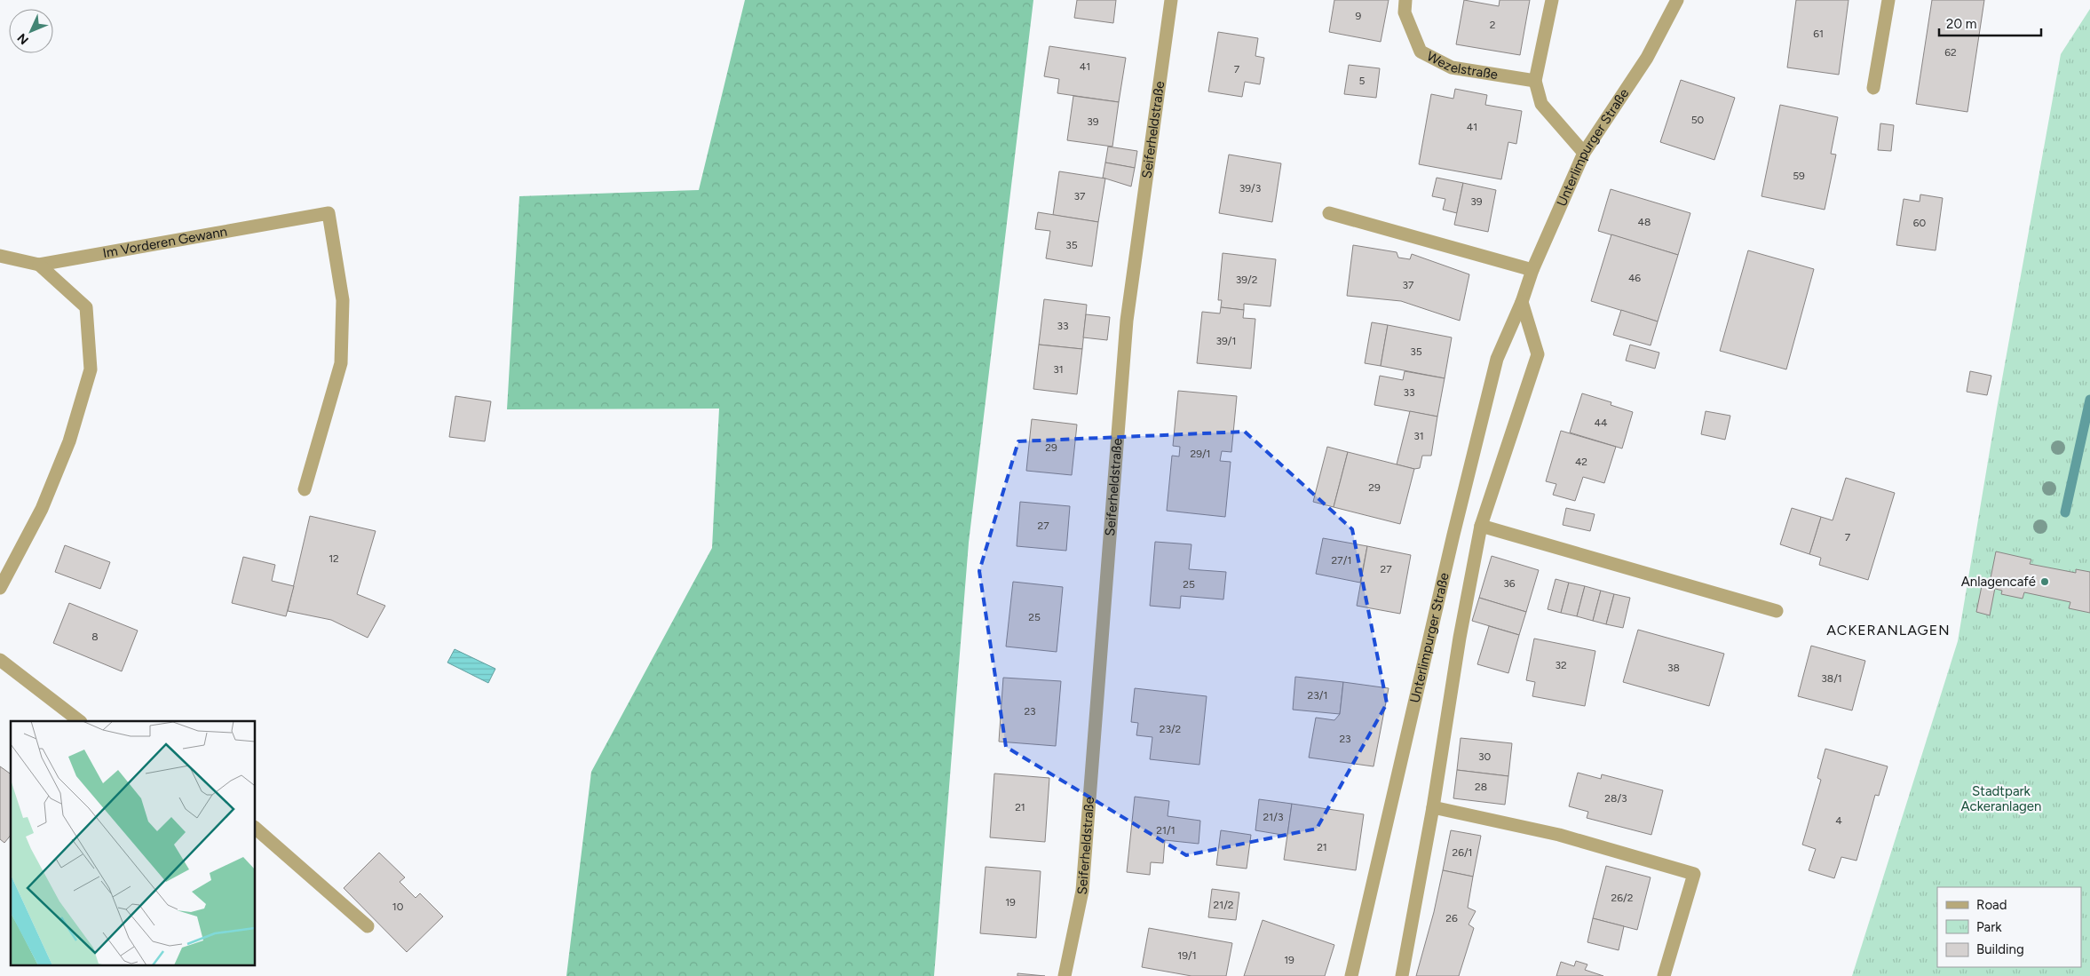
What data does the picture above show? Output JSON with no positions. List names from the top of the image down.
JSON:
{
  "streets": {
    "street": [
      "Wezelstraße",
      "Seiferheldstraße",
      "Unterlimpurger Straße",
      "Im Vorderen Gewann"
    ]
  },
  "districts": ["ACKERANLAGEN"],
  "parks": ["Stadtpark Ackeranlagen"],
  "places": ["Anlagencafé"],
  "house_numbers": [
    "9",
    "2",
    "61",
    "62",
    "41",
    "7",
    "5",
    "50",
    "39",
    "41",
    "59",
    "39/3",
    "37",
    "39",
    "48",
    "60",
    "35",
    "46",
    "39/2",
    "37",
    "33",
    "39/1",
    "35",
    "31",
    "33",
    "44",
    "31",
    "29",
    "29/1",
    "42",
    "29",
    "27",
    "7",
    "12",
    "27/1",
    "27",
    "36",
    "25",
    "25",
    "8",
    "32",
    "38",
    "38/1",
    "23/1",
    "23",
    "23/2",
    "23",
    "30",
    "28",
    "28/3",
    "21",
    "21/3",
    "4",
    "21/1",
    "21",
    "26/1",
    "26/2",
    "19",
    "21/2",
    "10",
    "26",
    "19/1",
    "19"
  ],
  "legend": ["Road", "Park", "Building"],
  "scale_bar": "20 m",
  "north": "bottom left"
}
